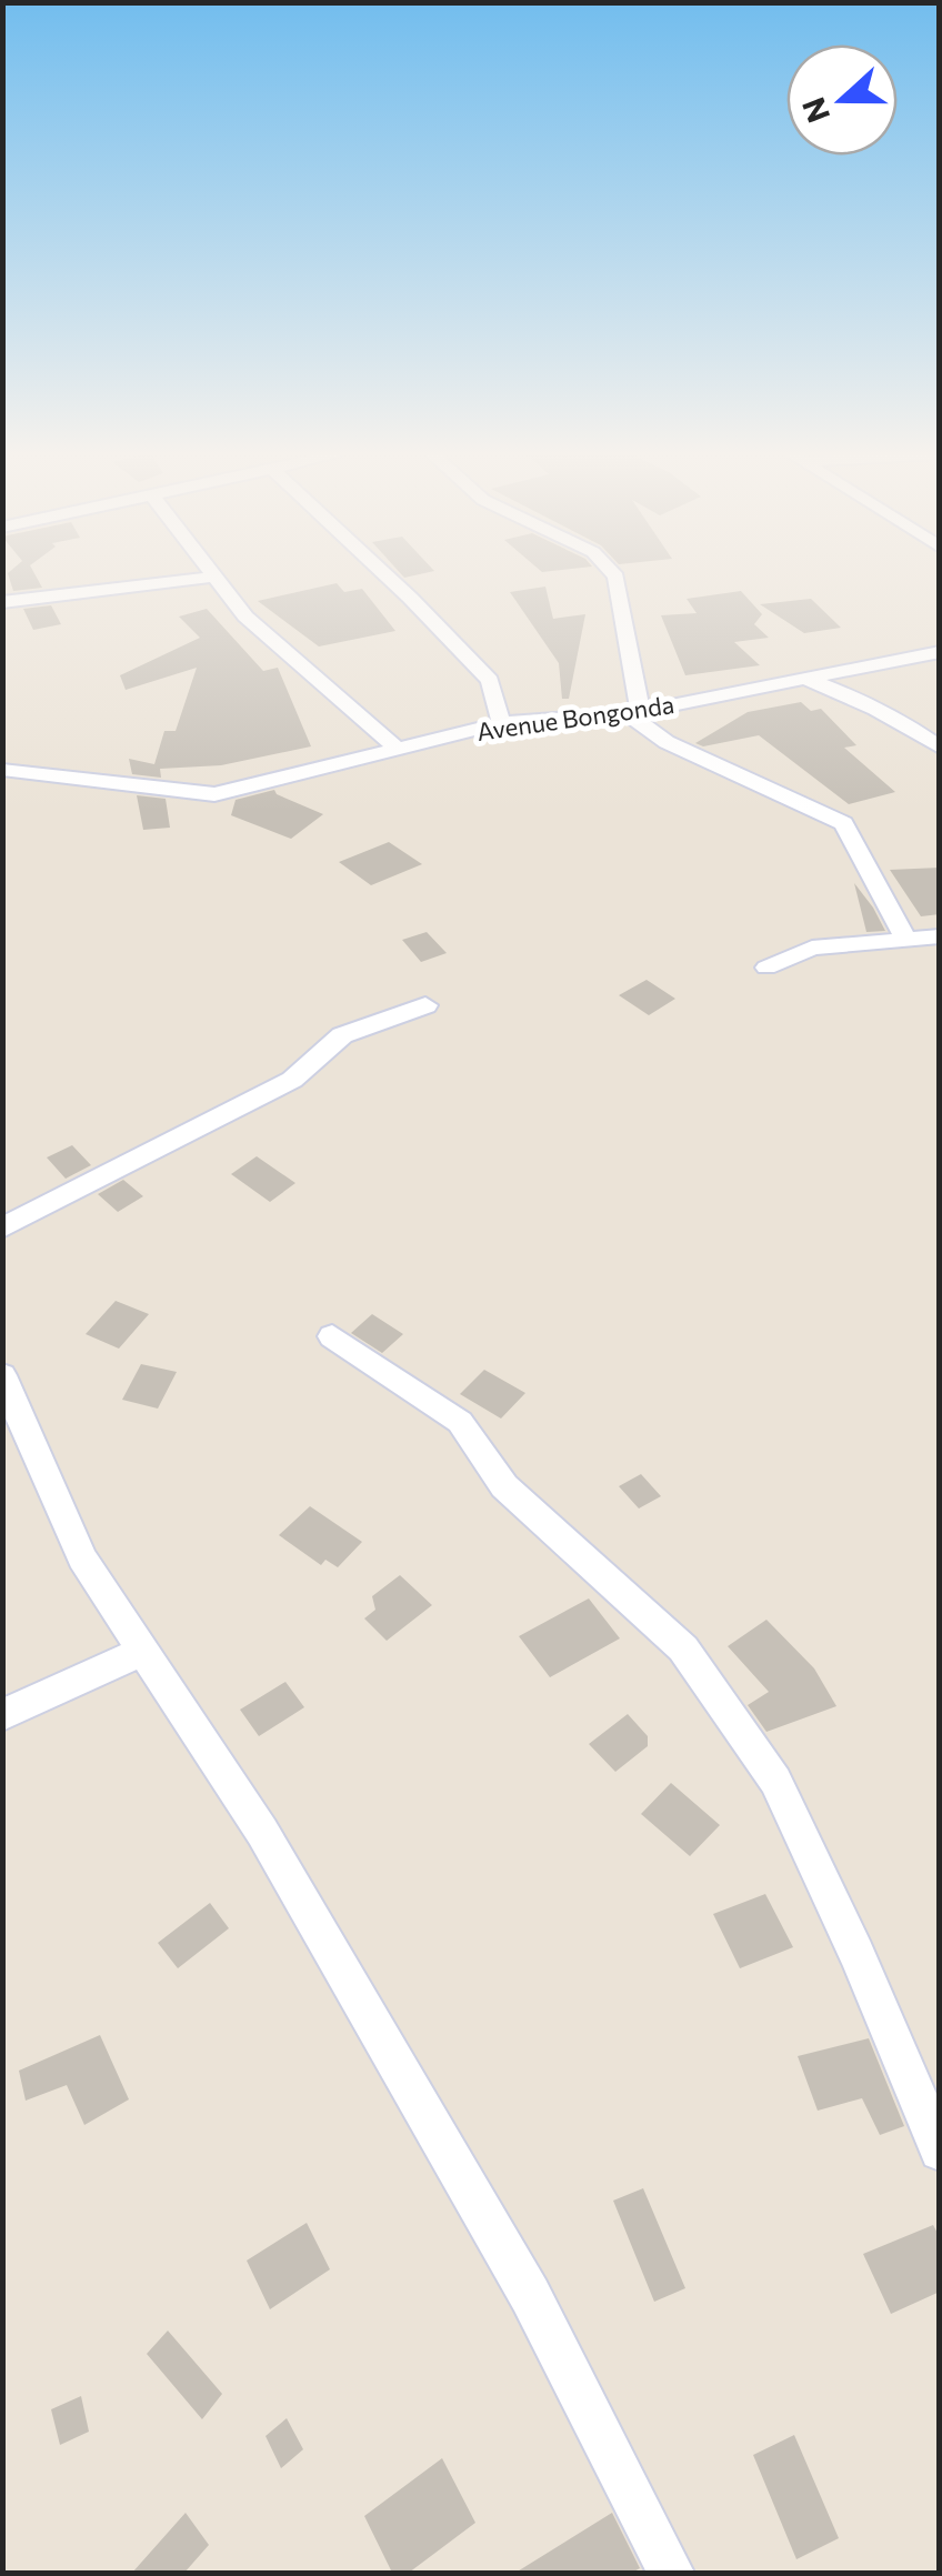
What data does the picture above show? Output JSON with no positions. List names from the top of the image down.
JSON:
{
  "streets": {
    "street": ["Avenue Bongonda"]
  },
  "north": "left"
}
